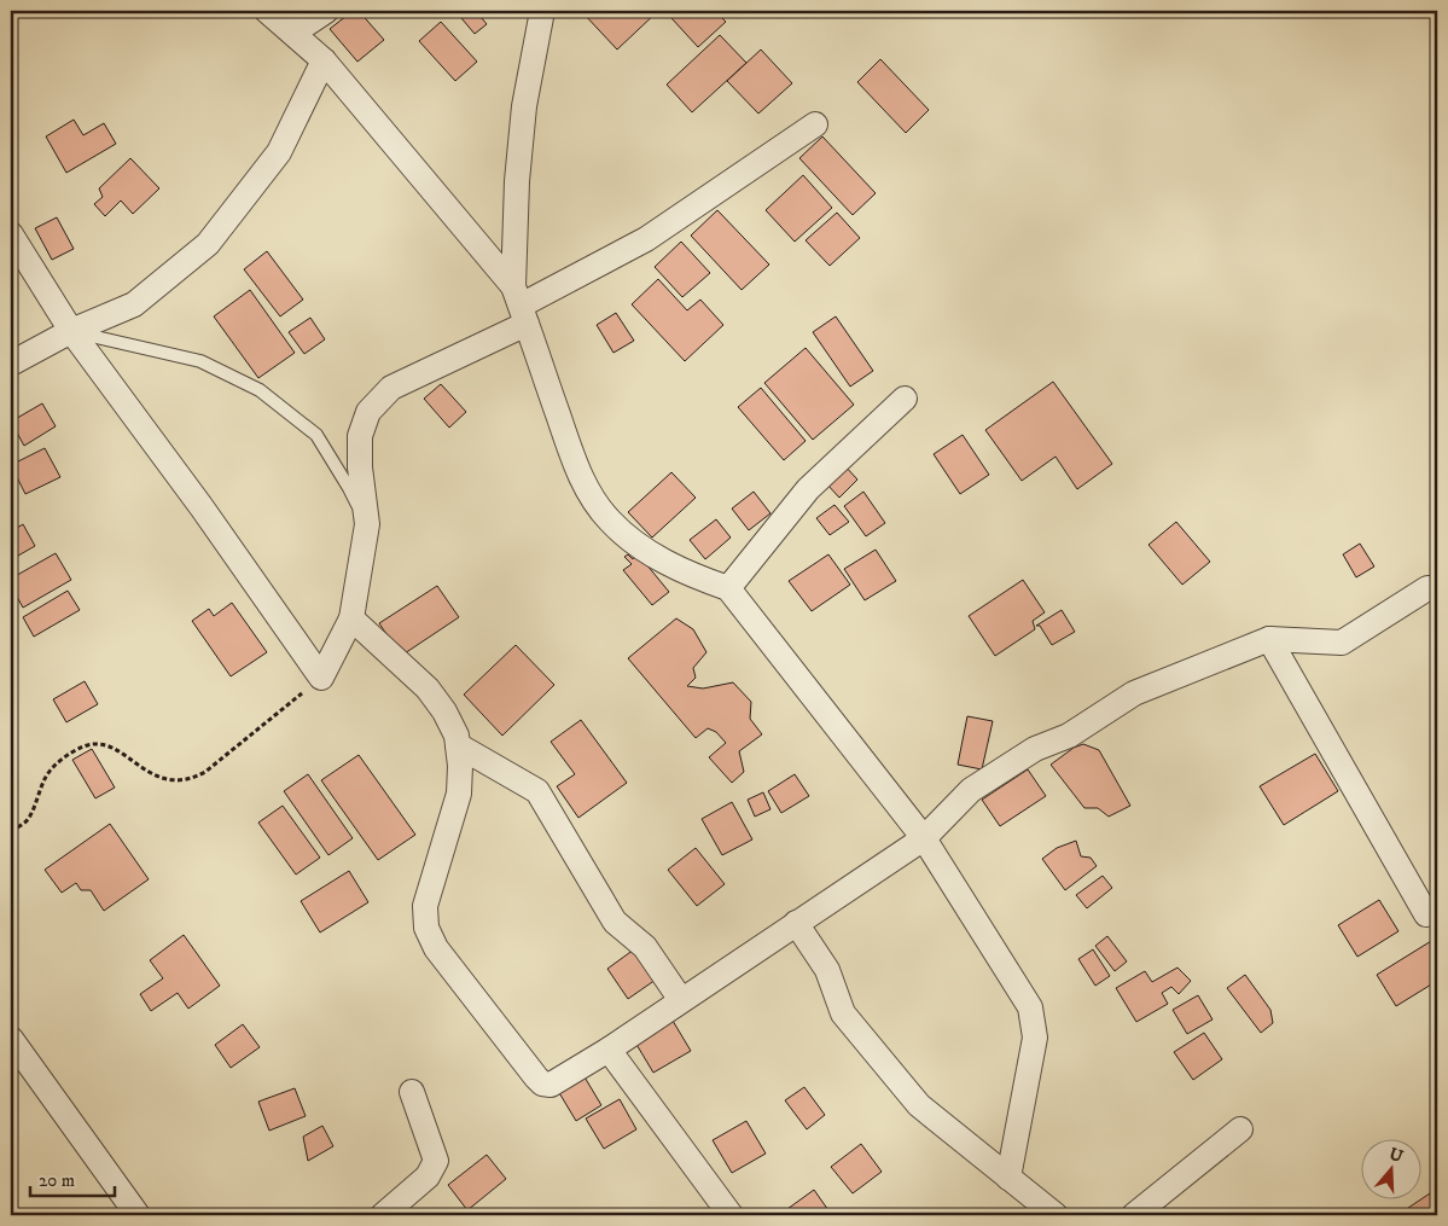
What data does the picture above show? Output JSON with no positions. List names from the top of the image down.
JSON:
{
  "scale_bar": "20 m",
  "north": "top"
}
